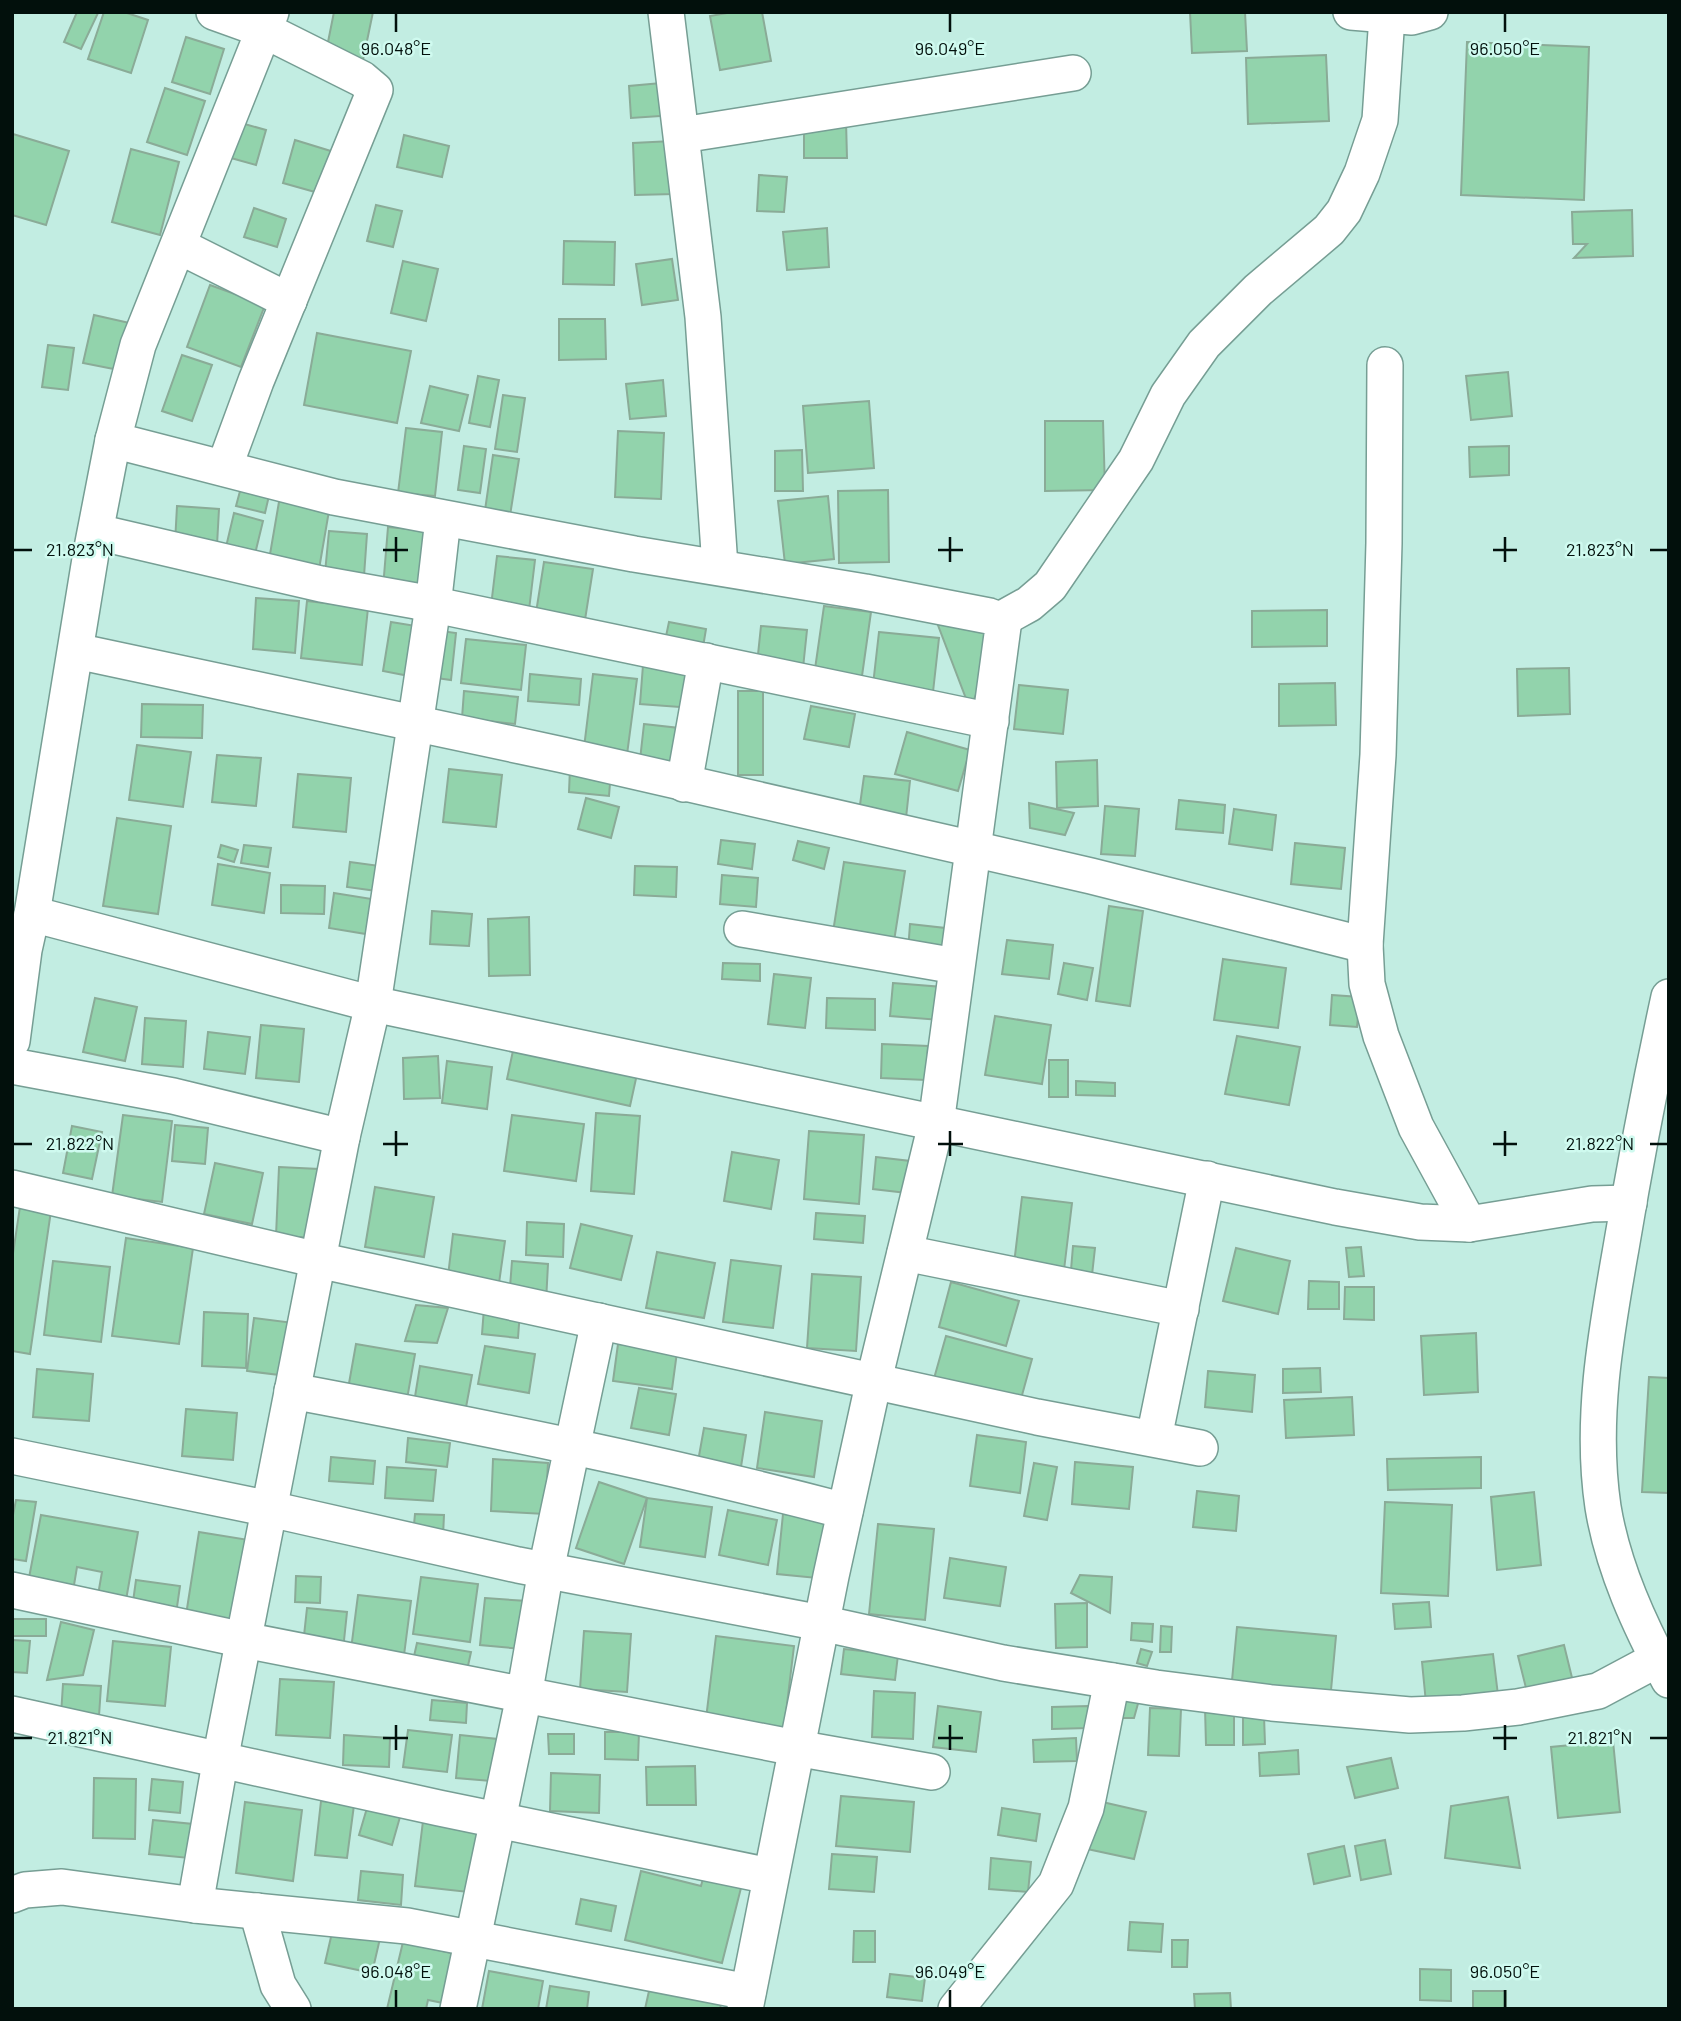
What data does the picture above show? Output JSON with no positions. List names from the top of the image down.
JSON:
{
  "coordinates": [
    "96.048°E",
    "96.049°E",
    "96.050°E",
    "21.823°N",
    "21.822°N",
    "21.821°N"
  ]
}
